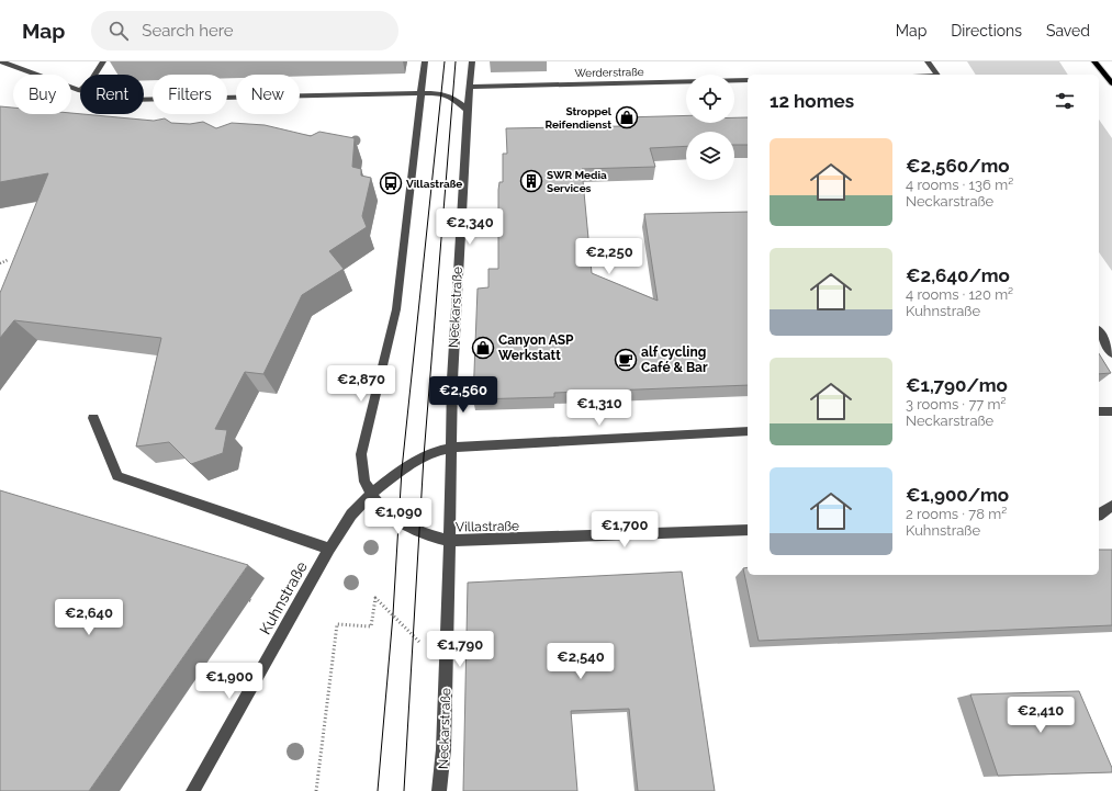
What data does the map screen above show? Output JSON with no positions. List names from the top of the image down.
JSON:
{
  "streets": {
    "street": [
      "Werderstraße",
      "Neckarstraße",
      "Villastraße",
      "Kuhnstraße"
    ]
  },
  "crossings": [
    ["Werderstraße", "Neckarstraße"],
    ["Neckarstraße", "Villastraße"],
    ["Villastraße", "Kuhnstraße"]
  ],
  "places": {
    "shop": ["Stroppel Reifendienst", "Canyon ASP Werkstatt"],
    "building": ["SWR Media Services"],
    "bus stop": ["Villastraße"],
    "cafe": ["alf cycling Café & Bar"]
  },
  "page": {
    "header": "Map",
    "search": "Search here",
    "nav": ["Map", "Directions", "Saved"],
    "chip": [
      "Buy",
      "Rent",
      "Filters",
      "New"
    ],
    "heading": "12 homes",
    "list": [
      {
        "name": "€2,560/mo",
        "note": "4 rooms · 136 m² · Neckarstraße"
      },
      {
        "name": "€2,640/mo",
        "note": "4 rooms · 120 m² · Kuhnstraße"
      },
      {
        "name": "€1,790/mo",
        "note": "3 rooms · 77 m² · Neckarstraße"
      },
      {
        "name": "€1,900/mo",
        "note": "2 rooms · 78 m² · Kuhnstraße"
      }
    ],
    "price": [
      "€2,340",
      "€2,250",
      "€2,870",
      "€2,560",
      "€1,310",
      "€1,090",
      "€1,700",
      "€2,640",
      "€1,790",
      "€2,540",
      "€1,900",
      "€2,410"
    ]
  }
}
